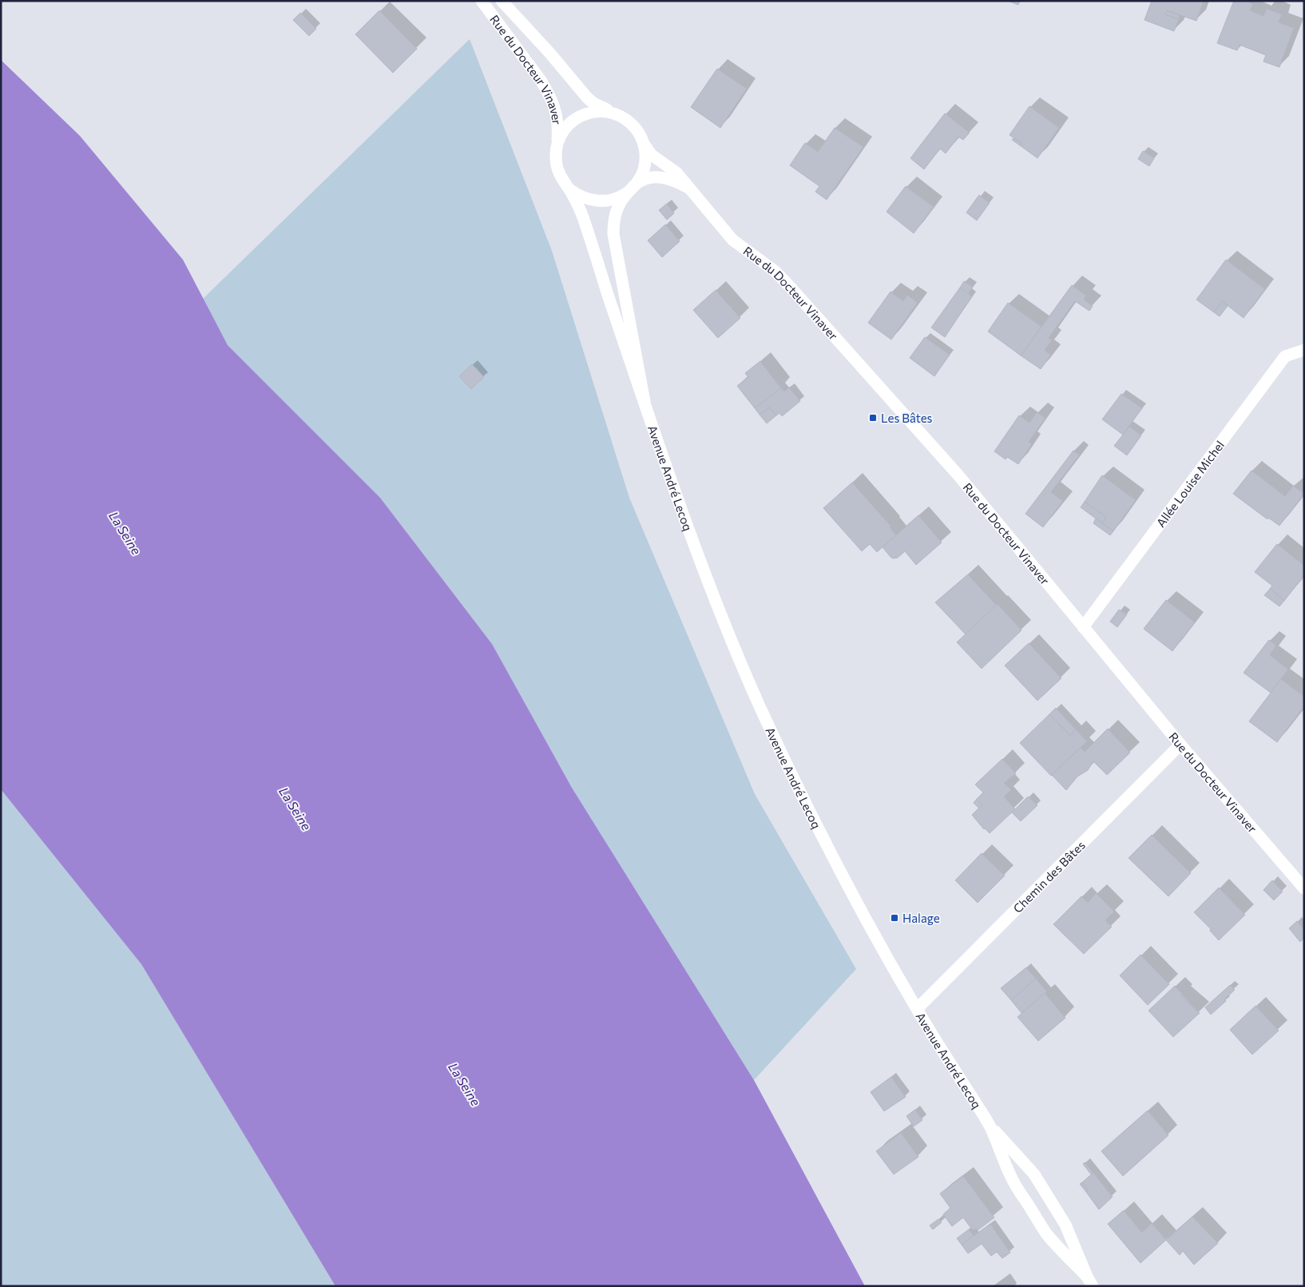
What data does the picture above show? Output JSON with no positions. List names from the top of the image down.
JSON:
{
  "streets": {
    "main road": [
      "Rue du Docteur Vinaver",
      "Avenue André Lecoq",
      "Allée Louise Michel",
      "Chemin des Bâtes"
    ]
  },
  "crossings": [
    ["Rue du Docteur Vinaver", "Allée Louise Michel"],
    ["Rue du Docteur Vinaver", "Chemin des Bâtes"],
    ["Avenue André Lecoq", "Chemin des Bâtes"]
  ],
  "water": ["La Seine"],
  "places": {
    "transit": ["Les Bâtes", "Halage"]
  }
}
